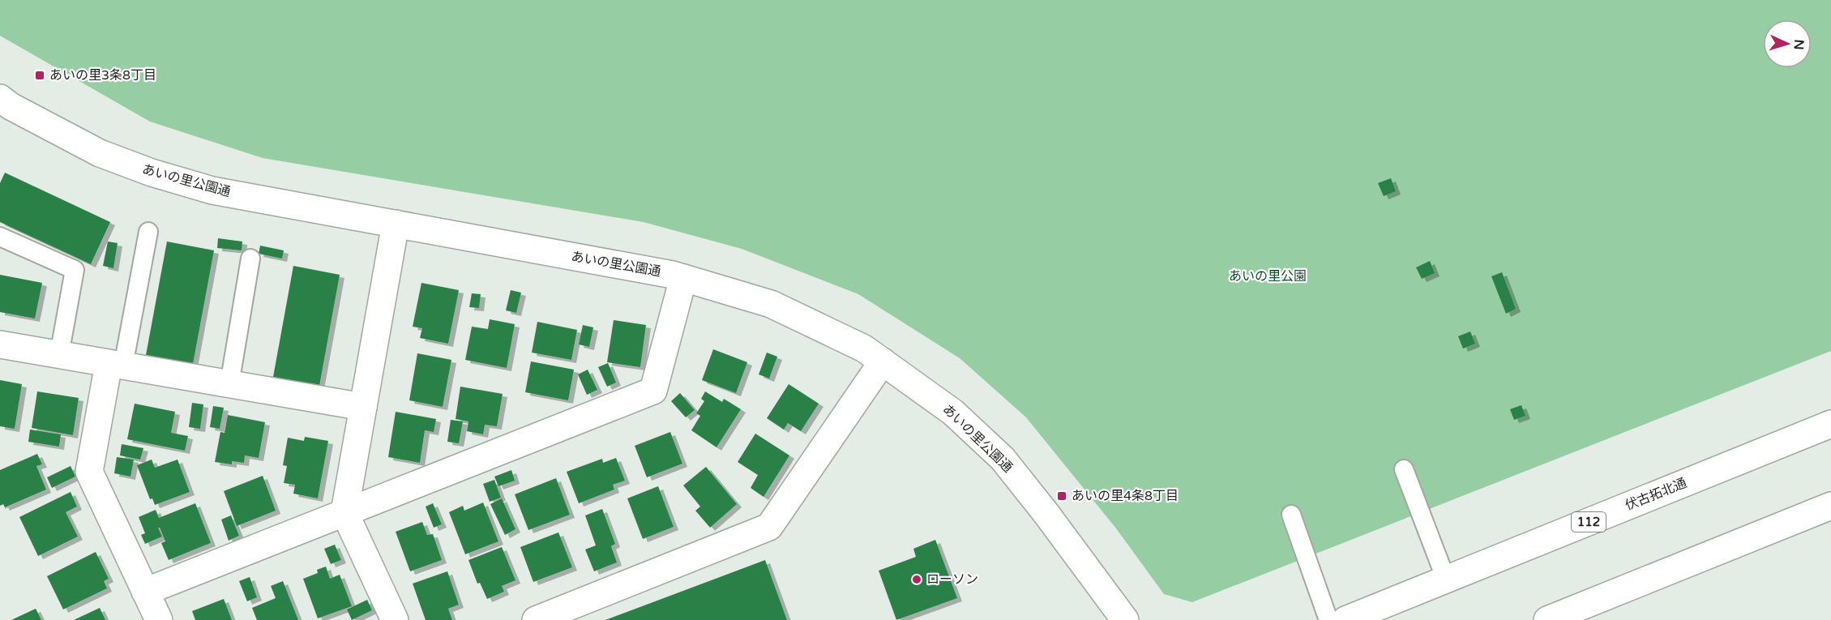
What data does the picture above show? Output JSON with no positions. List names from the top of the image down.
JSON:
{
  "streets": {
    "street": ["あいの里公園通", "伏古拓北通", "112"]
  },
  "parks": ["あいの里公園"],
  "places": {
    "transit": ["あいの里3条8丁目", "あいの里4条8丁目"],
    "other": ["ローソン"]
  },
  "north": "right"
}
